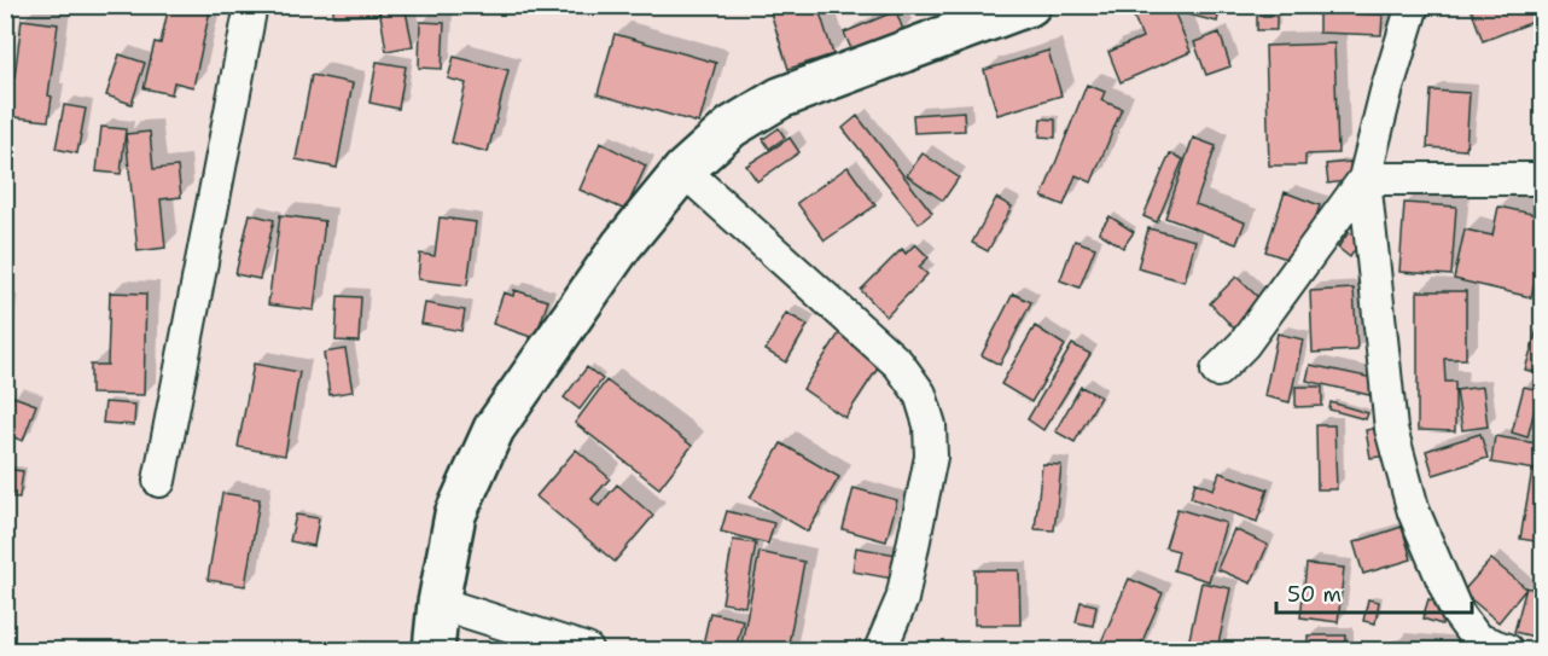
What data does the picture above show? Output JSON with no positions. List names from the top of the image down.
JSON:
{
  "scale_bar": "50 m"
}
